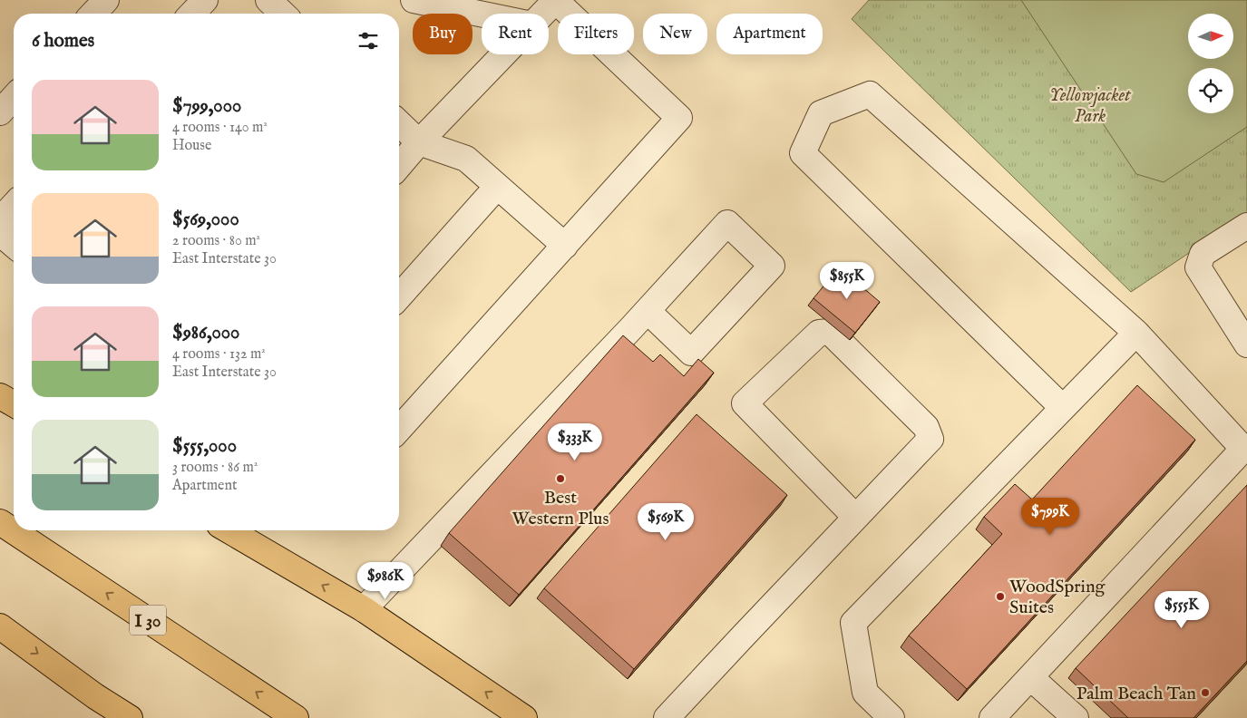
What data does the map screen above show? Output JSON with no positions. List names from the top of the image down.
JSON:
{
  "streets": {
    "main road": ["I 30"]
  },
  "parks": ["Yellowjacket Park"],
  "places": ["Best Western Plus", "WoodSpring Suites", "Palm Beach Tan"],
  "north": "right",
  "page": {
    "chip": [
      "Buy",
      "Rent",
      "Filters",
      "New",
      "Apartment"
    ],
    "heading": "6 homes",
    "list": [
      {
        "name": "$799,000",
        "note": "4 rooms · 140 m² · House"
      },
      {
        "name": "$569,000",
        "note": "2 rooms · 80 m² · East Interstate 30"
      },
      {
        "name": "$986,000",
        "note": "4 rooms · 132 m² · East Interstate 30"
      },
      {
        "name": "$555,000",
        "note": "3 rooms · 86 m² · Apartment"
      }
    ],
    "price": [
      "$855K",
      "$333K",
      "$799K",
      "$569K",
      "$986K",
      "$555K"
    ]
  }
}
